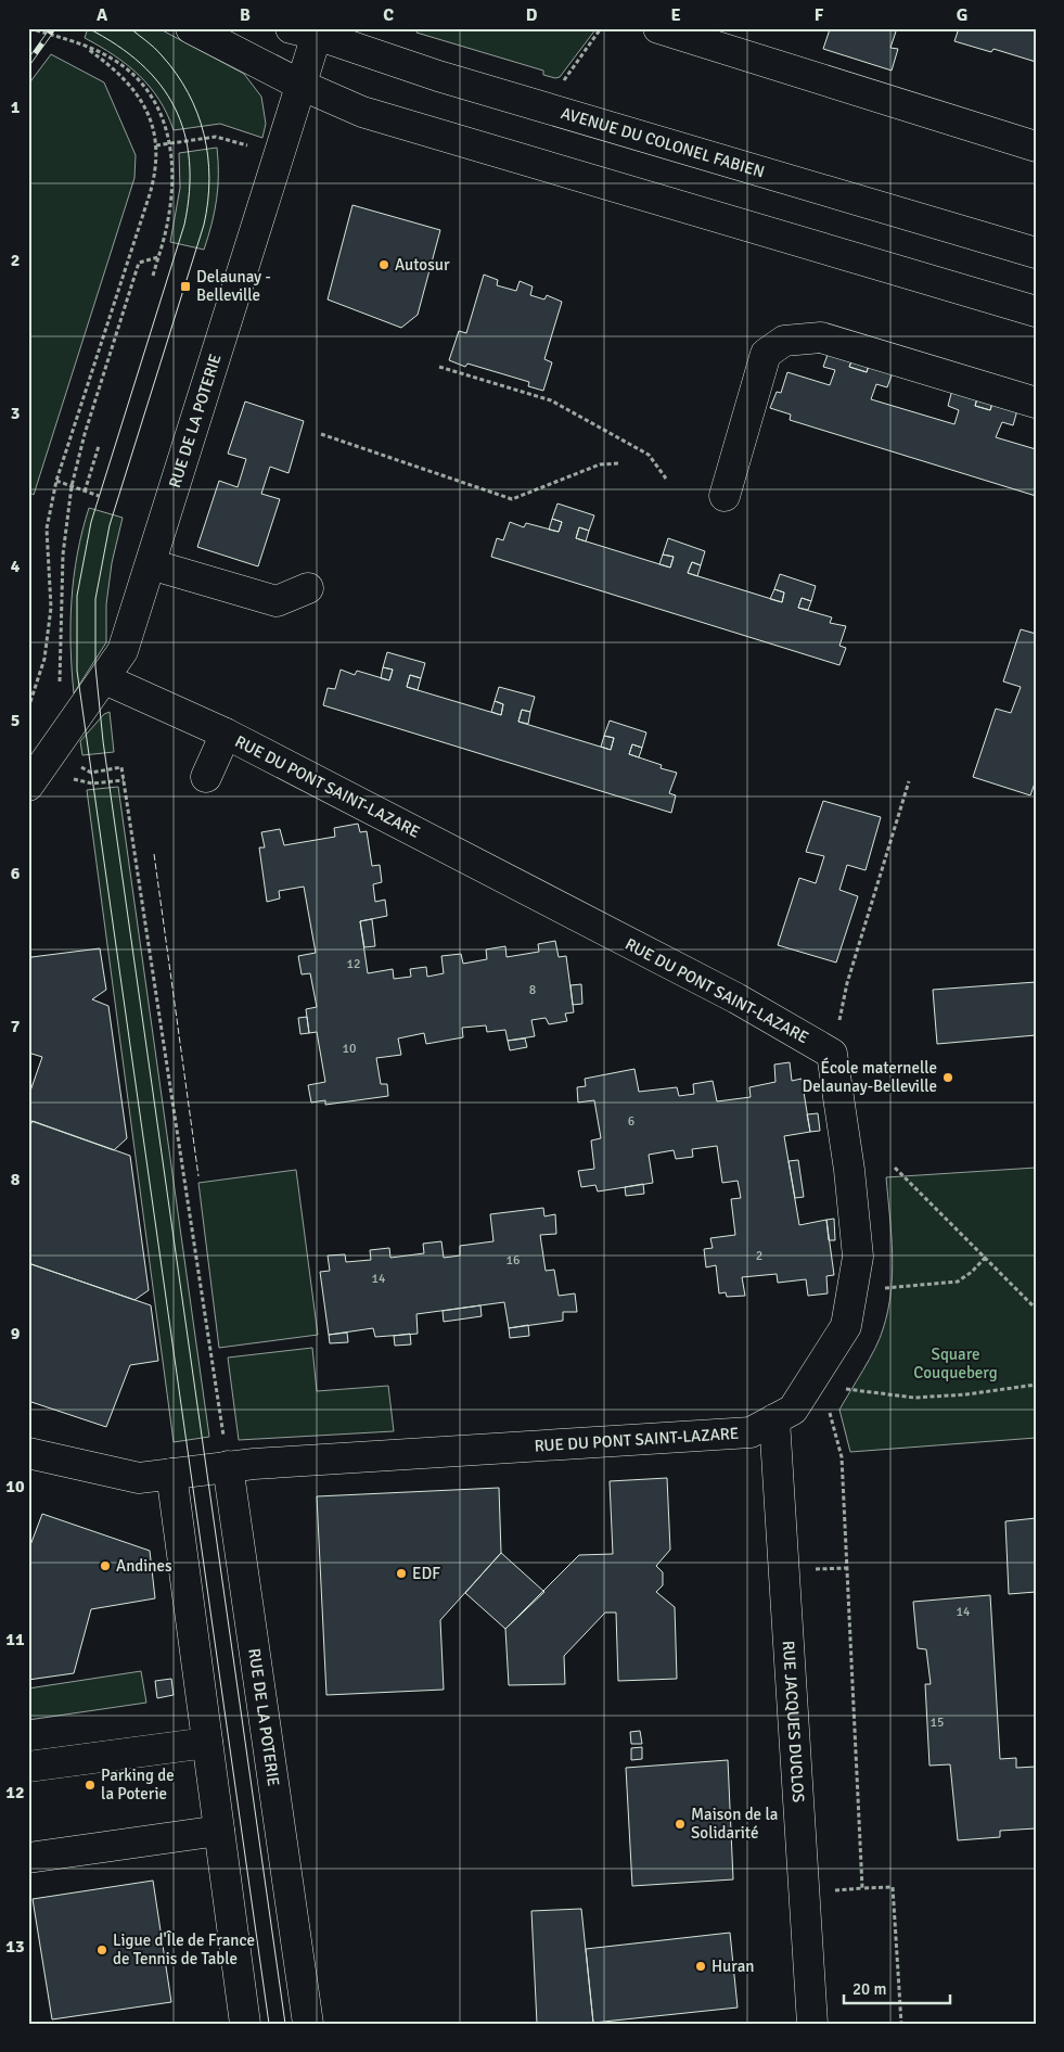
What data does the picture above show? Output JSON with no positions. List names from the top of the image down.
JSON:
{
  "streets": {
    "street": [
      "AVENUE DU COLONEL FABIEN",
      "RUE DE LA POTERIE",
      "RUE DU PONT SAINT-LAZARE",
      "RUE JACQUES DUCLOS"
    ]
  },
  "crossings": [
    ["AVENUE DU COLONEL FABIEN", "RUE DE LA POTERIE"],
    ["RUE DE LA POTERIE", "RUE DU PONT SAINT-LAZARE"],
    ["RUE DU PONT SAINT-LAZARE", "RUE JACQUES DUCLOS"]
  ],
  "parks": ["Square Couqueberg"],
  "places": {
    "other": [
      "Autosur",
      "École maternelle Delaunay-Belleville",
      "Andines",
      "EDF",
      "Parking de la Poterie",
      "Maison de la Solidarité",
      "Ligue d'Île de France de Tennis de Table",
      "Huran"
    ],
    "transit": ["Delaunay - Belleville"]
  },
  "house_numbers": [
    "12",
    "8",
    "10",
    "6",
    "2",
    "16",
    "14",
    "14",
    "15"
  ],
  "scale_bar": "20 m",
  "grid": {
    "columns": [
      "A",
      "B",
      "C",
      "D",
      "E",
      "F",
      "G"
    ],
    "rows": [
      "1",
      "2",
      "3",
      "4",
      "5",
      "6",
      "7",
      "8",
      "9",
      "10",
      "11",
      "12",
      "13"
    ]
  }
}
